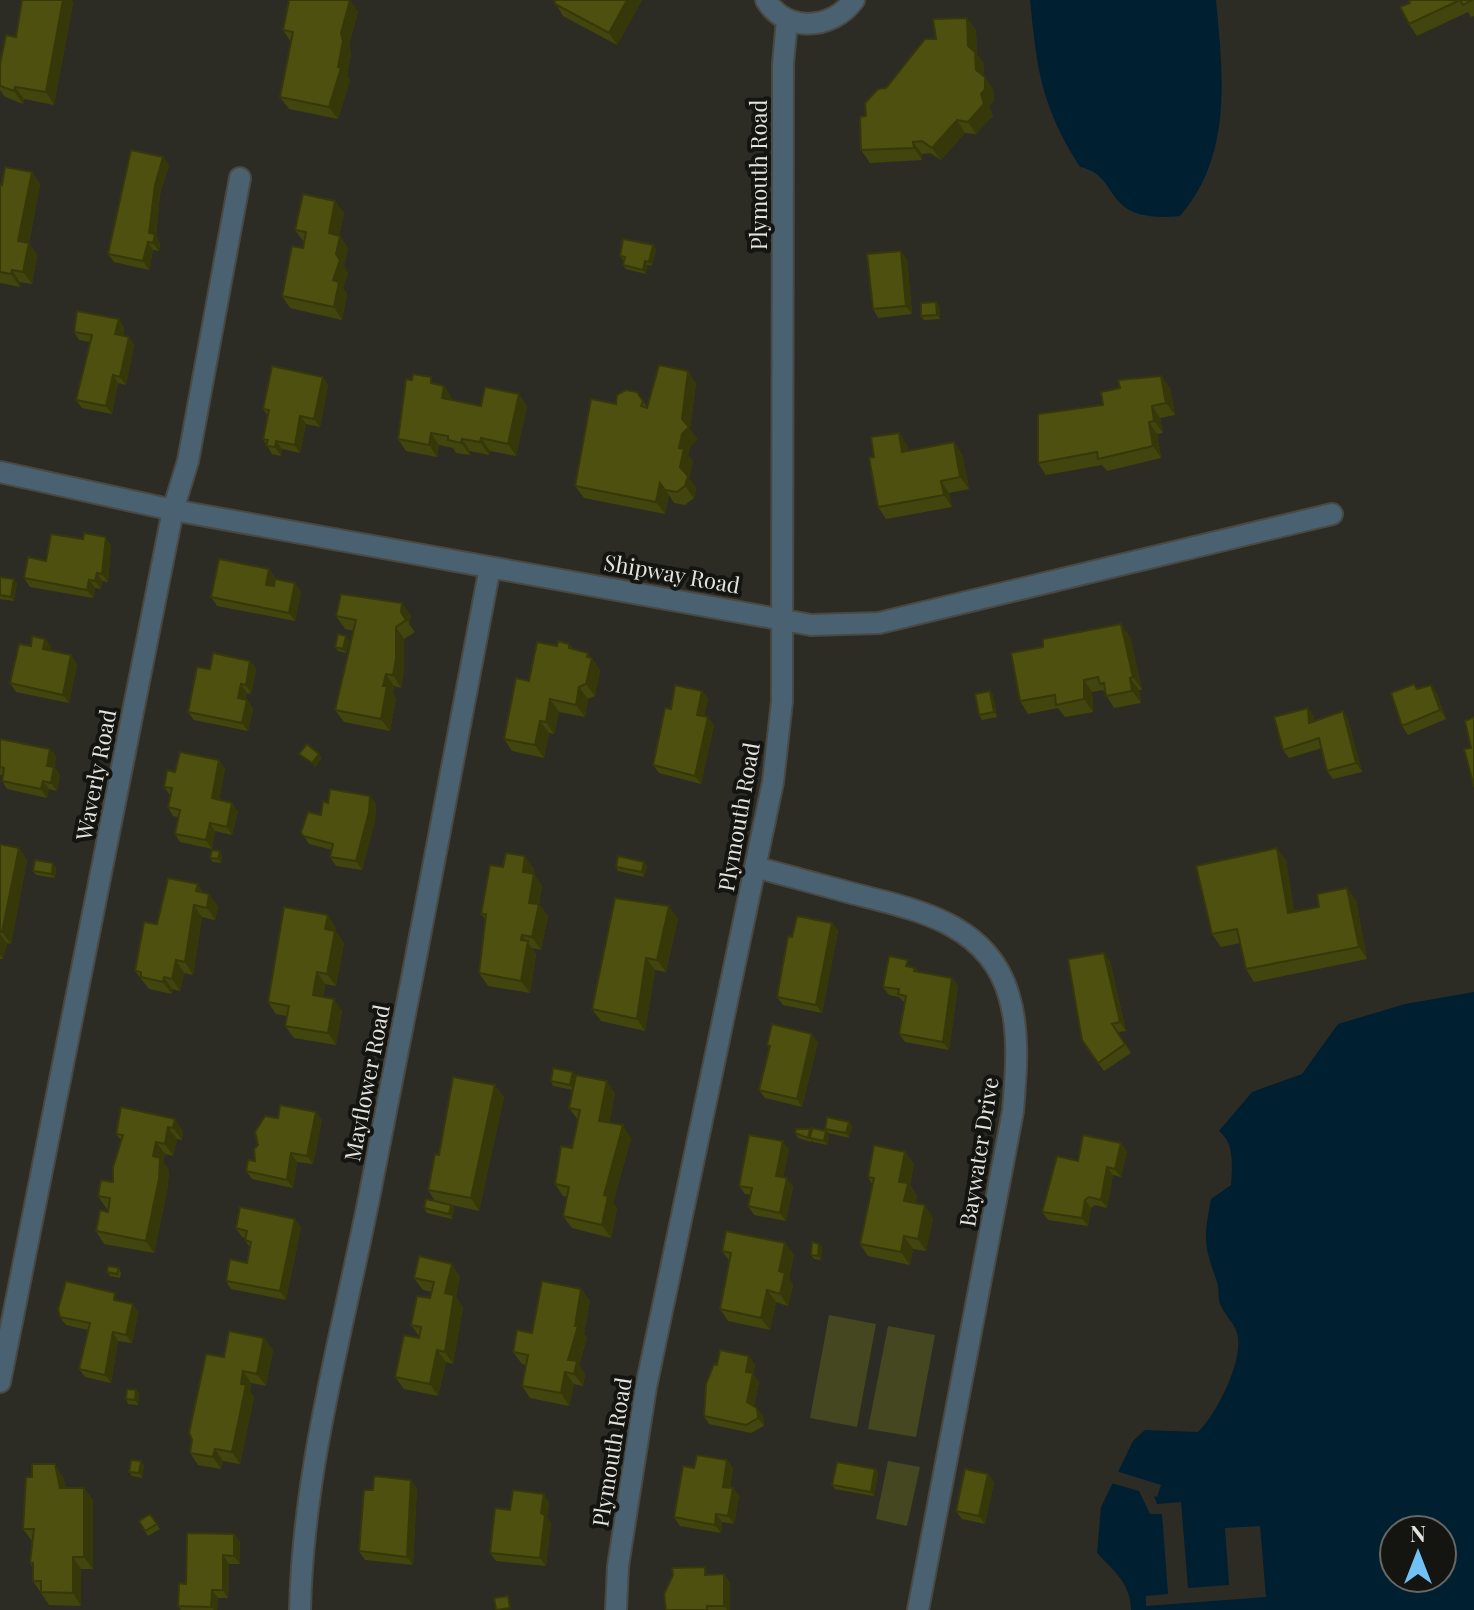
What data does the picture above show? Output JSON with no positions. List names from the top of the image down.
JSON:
{
  "streets": {
    "street": [
      "Plymouth Road",
      "Shipway Road",
      "Waverly Road",
      "Mayflower Road",
      "Baywater Drive"
    ]
  },
  "crossings": [
    ["Plymouth Road", "Shipway Road"],
    ["Plymouth Road", "Baywater Drive"],
    ["Shipway Road", "Waverly Road"],
    ["Shipway Road", "Mayflower Road"]
  ],
  "north": "top"
}
